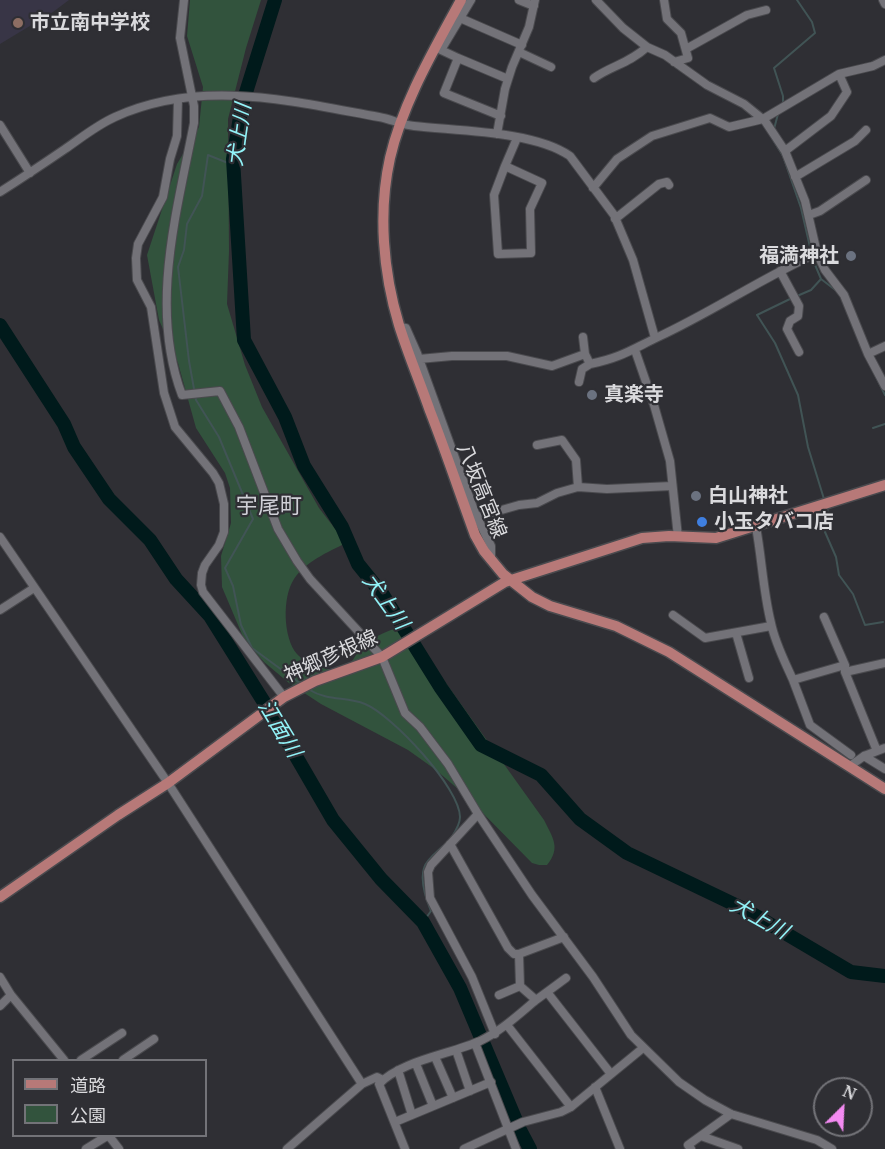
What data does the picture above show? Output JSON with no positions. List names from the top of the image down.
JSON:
{
  "streets": {
    "main road": ["八坂高宮線", "神郷彦根線"]
  },
  "crossings": [
    ["八坂高宮線", "神郷彦根線"]
  ],
  "districts": ["宇尾町"],
  "water": ["犬上川", "江面川"],
  "places": [
    "市立南中学校",
    "福満神社",
    "真楽寺",
    "白山神社",
    "小玉タバコ店"
  ],
  "legend": ["道路", "公園"],
  "north": "top right"
}
